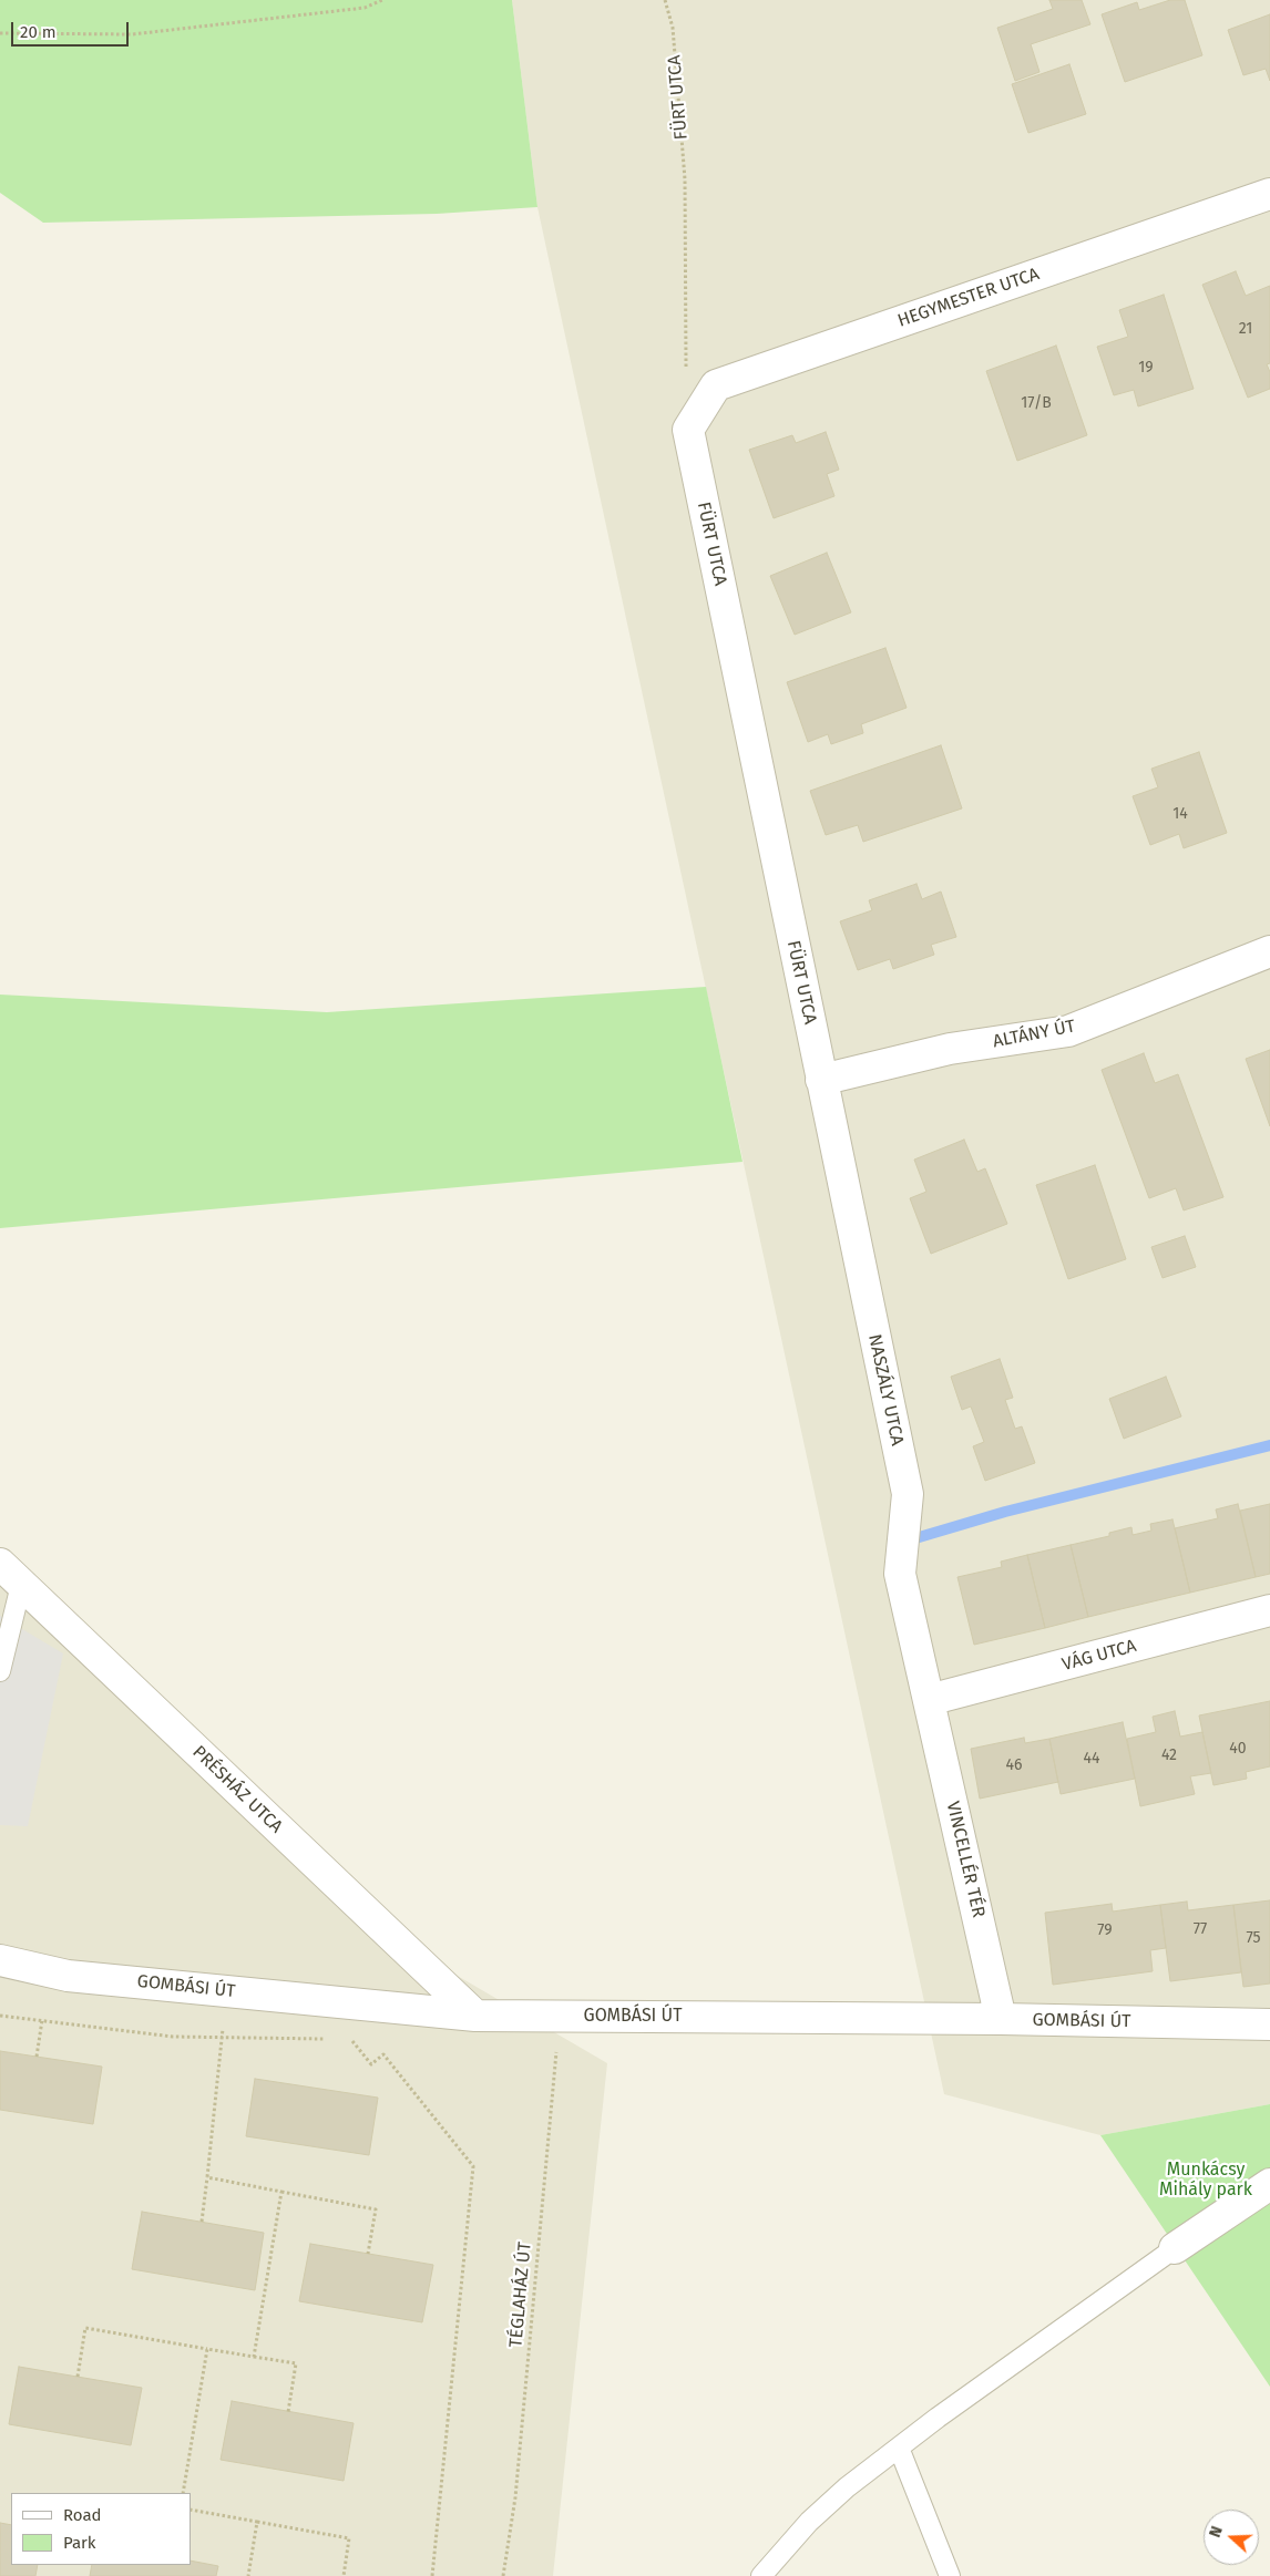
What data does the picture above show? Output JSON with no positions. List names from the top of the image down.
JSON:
{
  "streets": {
    "street": [
      "FÜRT UTCA",
      "HEGYMESTER UTCA",
      "ALTÁNY ÚT",
      "NASZÁLY UTCA",
      "VÁG UTCA",
      "PRÉSHÁZ UTCA",
      "VINCELLÉR TÉR",
      "GOMBÁSI ÚT"
    ],
    "path": ["TÉGLAHÁZ ÚT"]
  },
  "crossings": [
    ["FÜRT UTCA", "HEGYMESTER UTCA"],
    ["FÜRT UTCA", "ALTÁNY ÚT"],
    ["FÜRT UTCA", "NASZÁLY UTCA"],
    ["ALTÁNY ÚT", "NASZÁLY UTCA"],
    ["NASZÁLY UTCA", "VÁG UTCA"],
    ["NASZÁLY UTCA", "VINCELLÉR TÉR"],
    ["VÁG UTCA", "VINCELLÉR TÉR"],
    ["PRÉSHÁZ UTCA", "GOMBÁSI ÚT"],
    ["VINCELLÉR TÉR", "GOMBÁSI ÚT"],
    ["GOMBÁSI ÚT", "TÉGLAHÁZ ÚT"]
  ],
  "parks": ["Munkácsy Mihály park"],
  "house_numbers": [
    "21",
    "19",
    "17/B",
    "14",
    "40",
    "42",
    "44",
    "46",
    "77",
    "79",
    "75"
  ],
  "legend": ["Road", "Park"],
  "scale_bar": "20 m",
  "north": "left"
}
